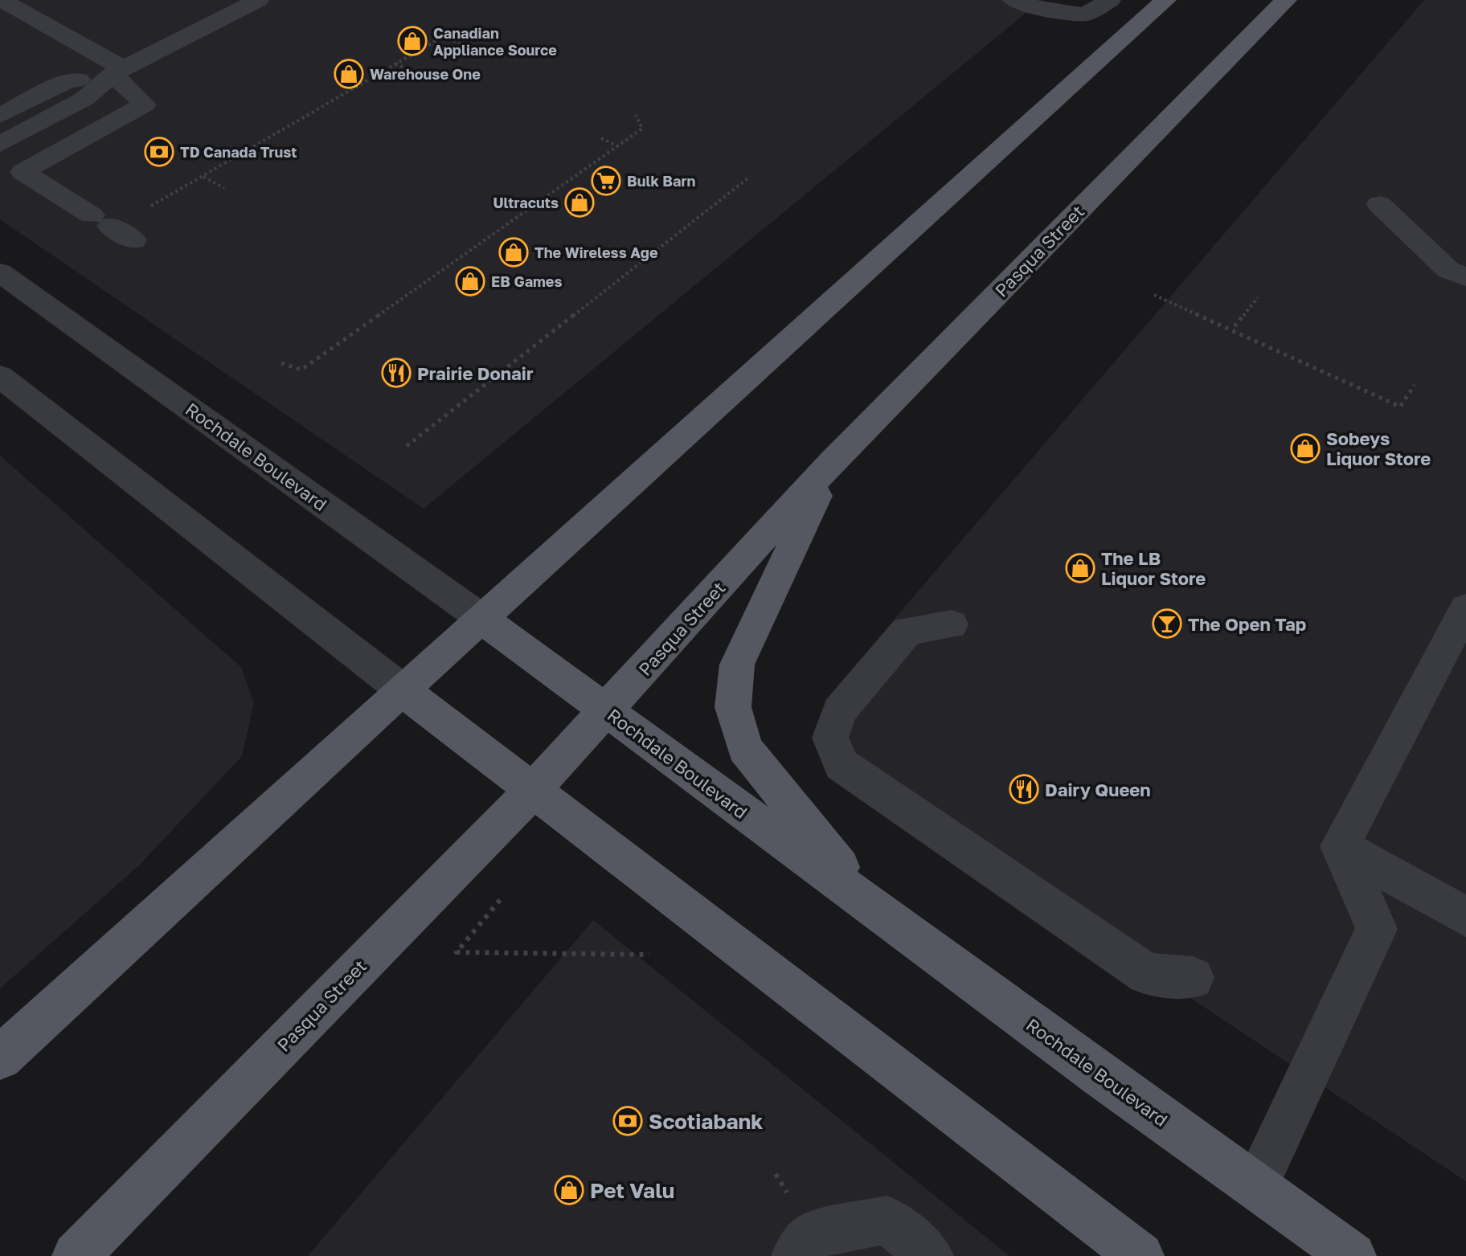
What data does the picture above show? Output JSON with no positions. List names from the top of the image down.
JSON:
{
  "streets": {
    "main road": ["Pasqua Street", "Rochdale Boulevard"]
  },
  "crossings": [
    ["Pasqua Street", "Rochdale Boulevard"]
  ],
  "places": {
    "shop": [
      "Canadian Appliance Source",
      "Warehouse One",
      "Ultracuts",
      "The Wireless Age",
      "EB Games",
      "Sobeys Liquor Store",
      "The LB Liquor Store",
      "Pet Valu"
    ],
    "bank": ["TD Canada Trust", "Scotiabank"],
    "supermarket": ["Bulk Barn"],
    "restaurant": ["Prairie Donair", "Dairy Queen"],
    "bar": ["The Open Tap"]
  }
}
